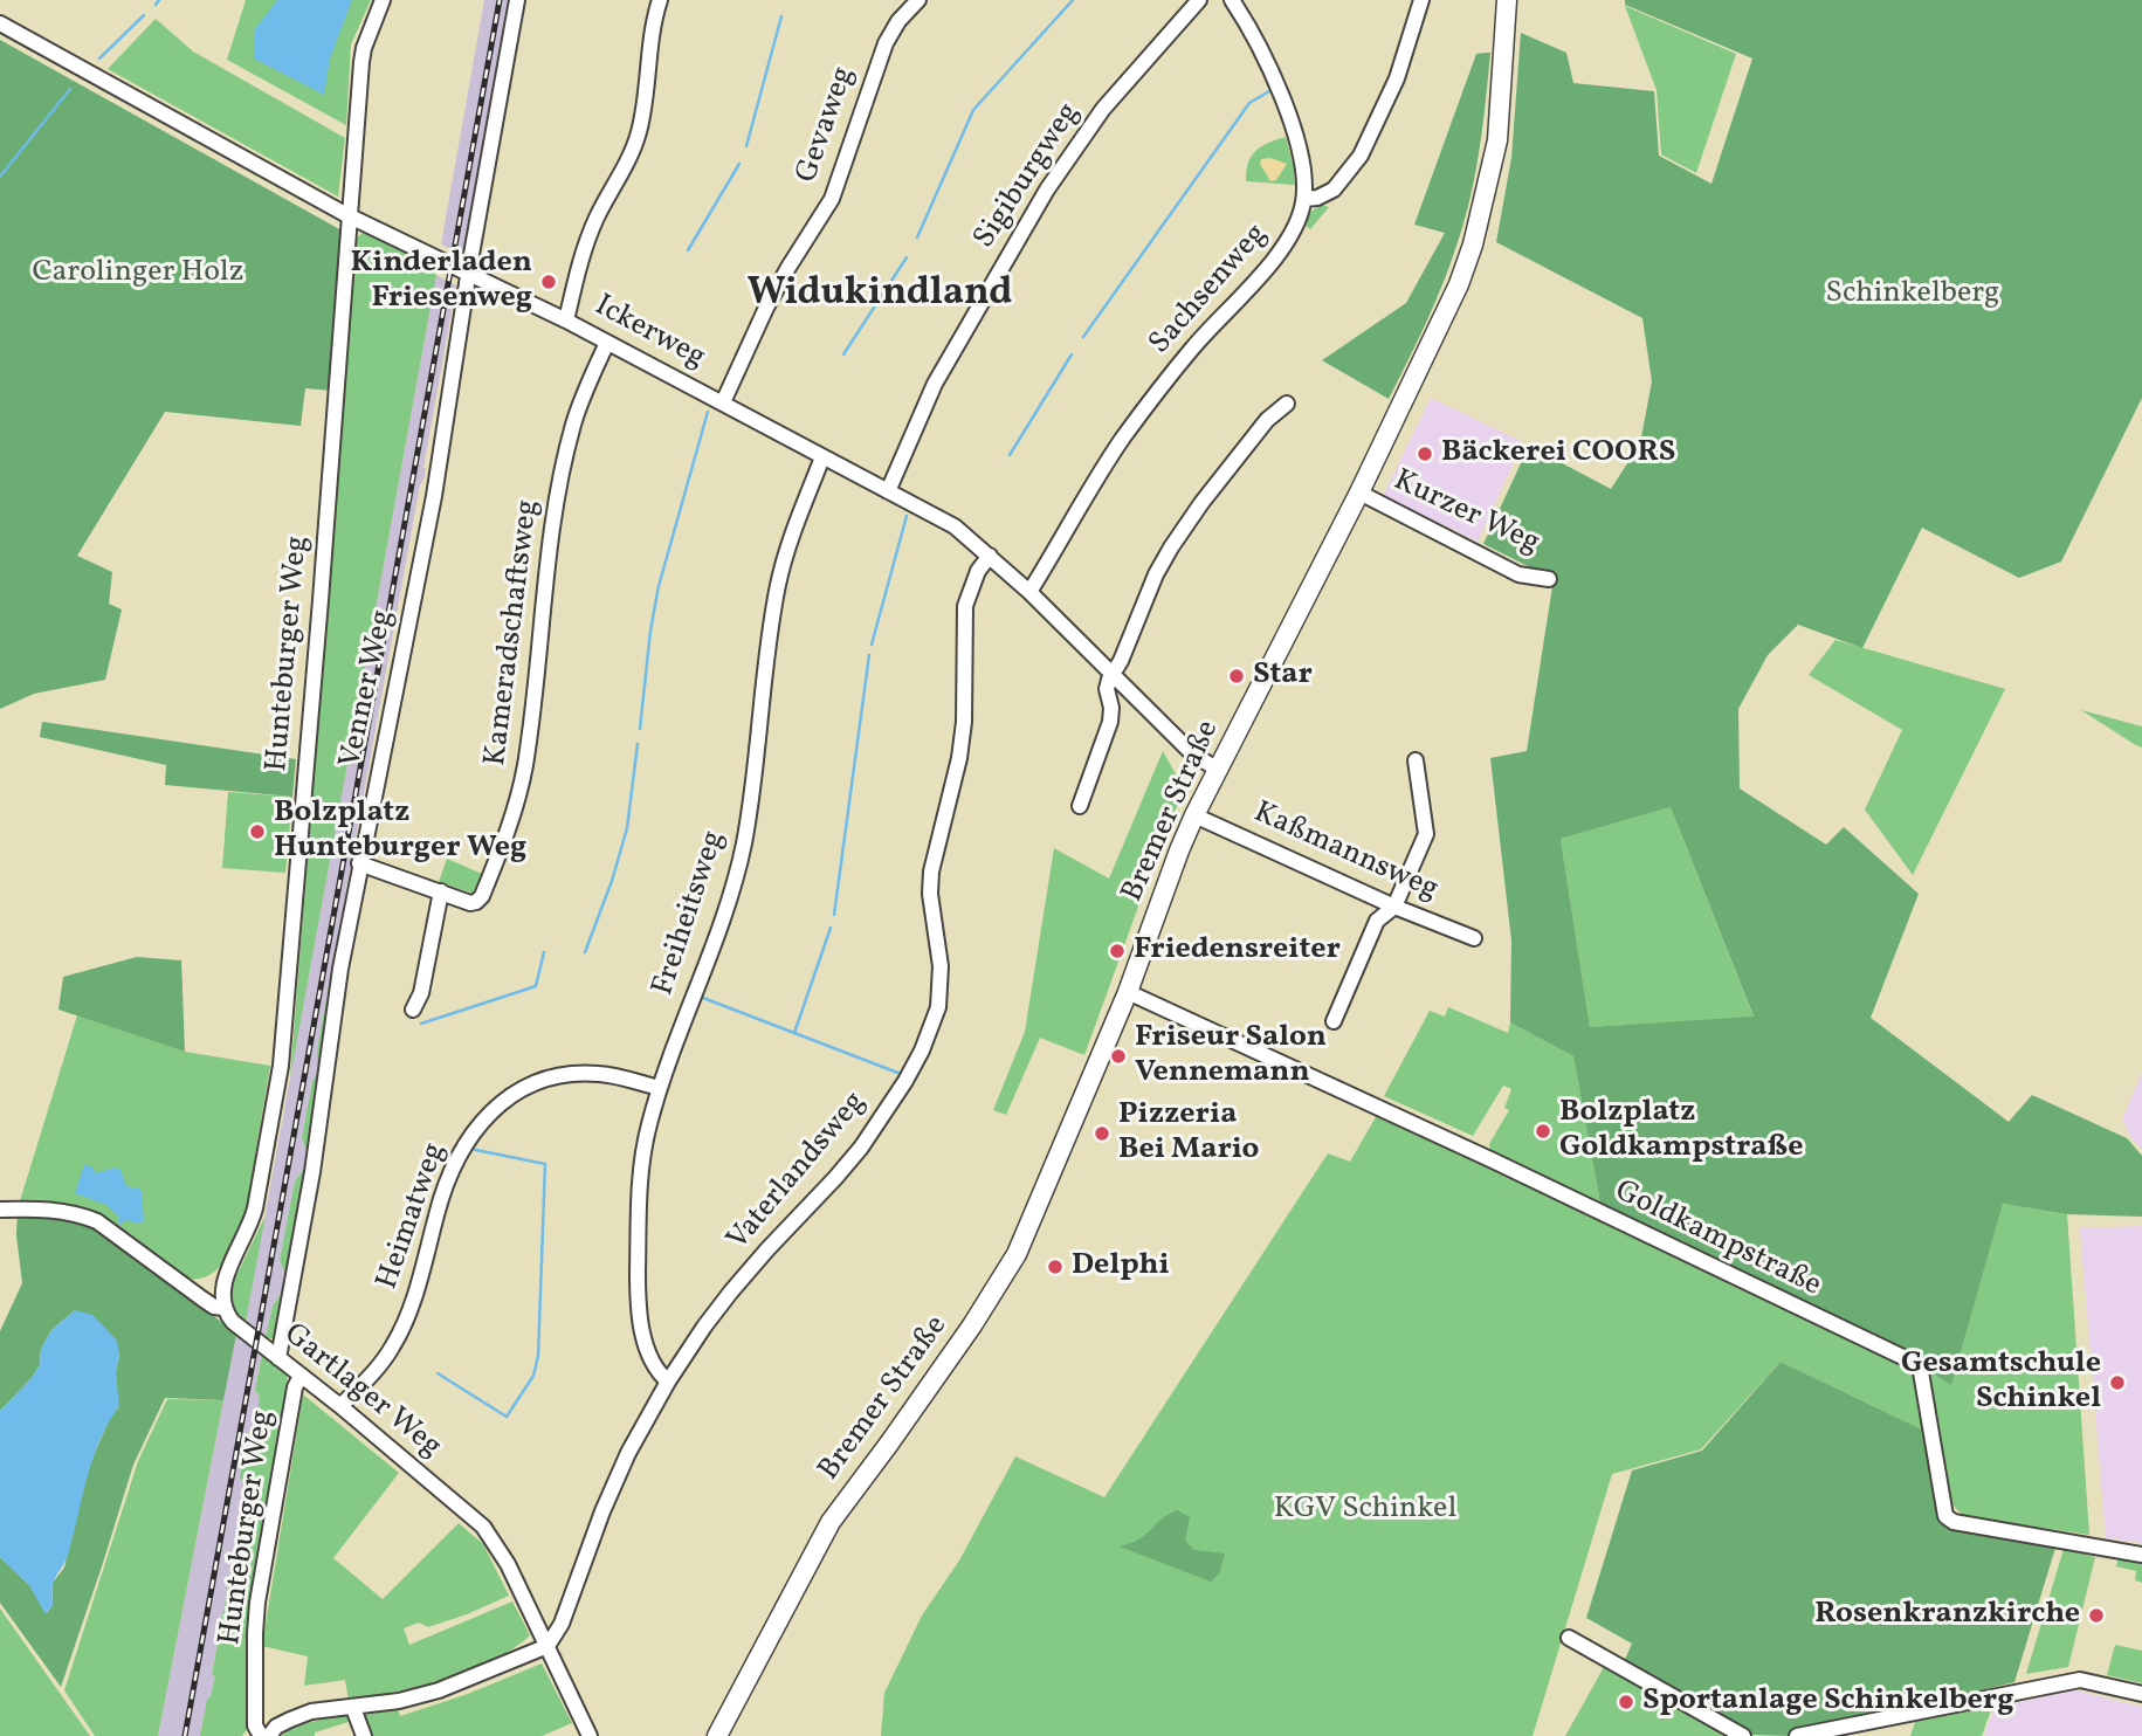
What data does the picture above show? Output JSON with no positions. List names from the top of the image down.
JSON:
{
  "streets": {
    "main road": ["Bremer Straße"],
    "street": [
      "Gevaweg",
      "Sigiburgweg",
      "Sachsenweg",
      "Ickerweg",
      "Kurzer Weg",
      "Kameradschaftsweg",
      "Hunteburger Weg",
      "Venner Weg",
      "Kaßmannsweg",
      "Freiheitsweg",
      "Vaterlandsweg",
      "Heimatweg",
      "Goldkampstraße",
      "Gartlager Weg"
    ]
  },
  "crossings": [
    ["Gevaweg", "Ickerweg"],
    ["Sigiburgweg", "Ickerweg"],
    ["Sachsenweg", "Ickerweg"],
    ["Ickerweg", "Kameradschaftsweg"],
    ["Ickerweg", "Hunteburger Weg"],
    ["Ickerweg", "Venner Weg"],
    ["Ickerweg", "Bremer Straße"],
    ["Ickerweg", "Freiheitsweg"],
    ["Ickerweg", "Vaterlandsweg"],
    ["Kurzer Weg", "Bremer Straße"],
    ["Kameradschaftsweg", "Venner Weg"],
    ["Hunteburger Weg", "Gartlager Weg"],
    ["Venner Weg", "Gartlager Weg"],
    ["Bremer Straße", "Kaßmannsweg"],
    ["Bremer Straße", "Goldkampstraße"],
    ["Freiheitsweg", "Vaterlandsweg"],
    ["Freiheitsweg", "Heimatweg"],
    ["Vaterlandsweg", "Gartlager Weg"],
    ["Heimatweg", "Gartlager Weg"]
  ],
  "districts": ["Widukindland"],
  "parks": ["Carolinger Holz", "Schinkelberg", "KGV Schinkel"],
  "places": [
    "Kinderladen Friesenweg",
    "Bäckerei COORS",
    "Star",
    "Bolzplatz Hunteburger Weg",
    "Friedensreiter",
    "Friseur Salon Vennemann",
    "Bolzplatz Goldkampstraße",
    "Pizzeria Bei Mario",
    "Delphi",
    "Gesamtschule Schinkel",
    "Rosenkranzkirche",
    "Sportanlage Schinkelberg"
  ]
}
